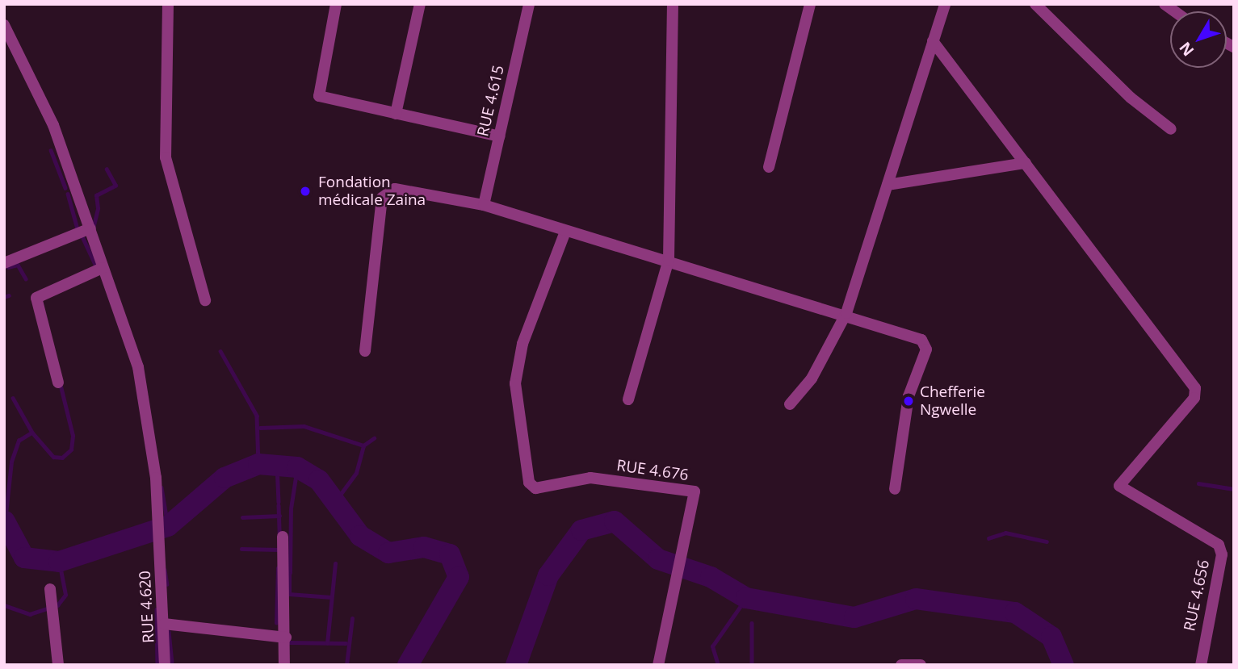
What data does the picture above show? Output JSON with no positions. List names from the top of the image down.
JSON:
{
  "streets": {
    "street": [
      "RUE 4.615",
      "RUE 4.676",
      "RUE 4.656",
      "RUE 4.620"
    ]
  },
  "places": ["Fondation médicale Zaina", "Chefferie Ngwelle"],
  "north": "bottom left"
}
